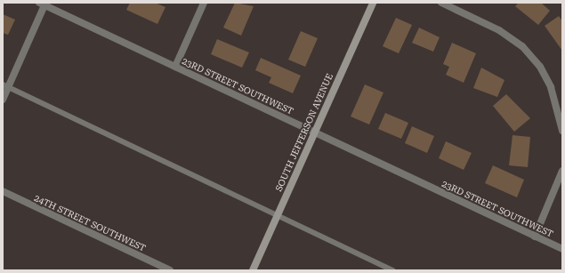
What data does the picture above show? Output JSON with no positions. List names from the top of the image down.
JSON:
{
  "streets": {
    "street": ["23RD STREET SOUTHWEST", "SOUTH JEFFERSON AVENUE", "24TH STREET SOUTHWEST"]
  },
  "crossings": [
    ["23RD STREET SOUTHWEST", "SOUTH JEFFERSON AVENUE"]
  ]
}
